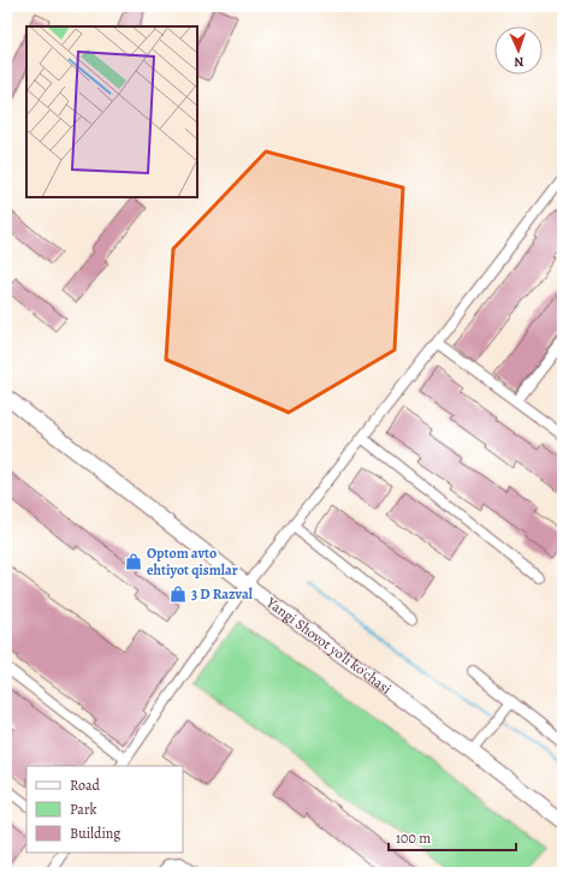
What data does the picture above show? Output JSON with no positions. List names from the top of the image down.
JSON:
{
  "streets": {
    "main road": ["Yangi Shovot yo'li ko'chasi"]
  },
  "places": {
    "shop": ["Optom avto ehtiyot qismlar", "3 D Razval"]
  },
  "legend": ["Road", "Park", "Building"],
  "scale_bar": "100 m",
  "north": "bottom"
}
